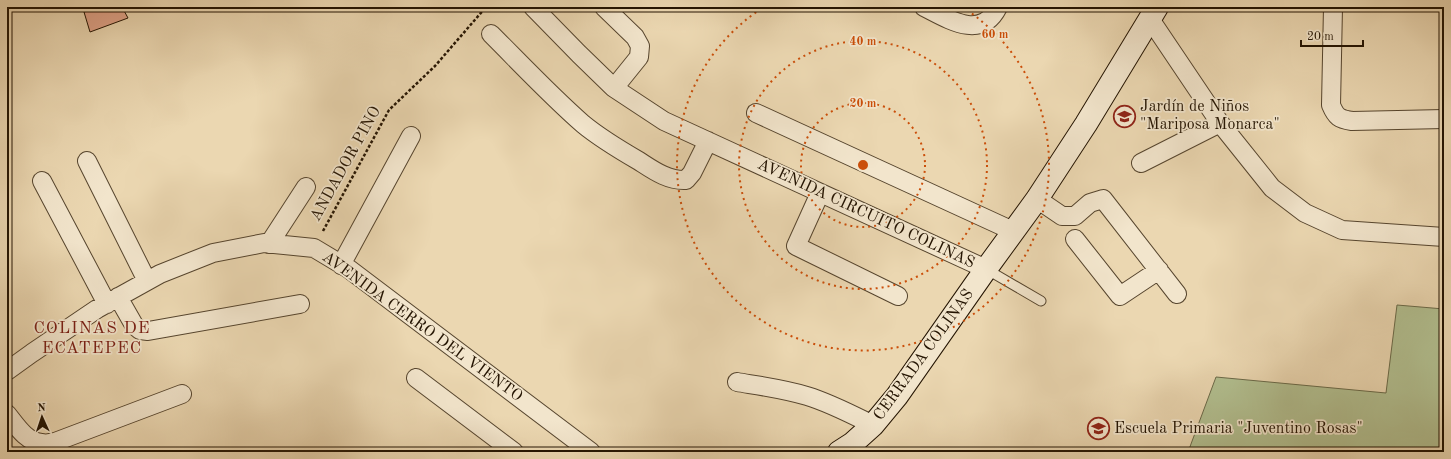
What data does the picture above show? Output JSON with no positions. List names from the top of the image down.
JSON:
{
  "streets": {
    "main road": ["AVENIDA CIRCUITO COLINAS", "CERRADA COLINAS"],
    "street": ["AVENIDA CERRO DEL VIENTO"],
    "path": ["ANDADOR PINO"]
  },
  "crossings": [
    ["ANDADOR PINO", "AVENIDA CERRO DEL VIENTO"],
    ["AVENIDA CIRCUITO COLINAS", "CERRADA COLINAS"]
  ],
  "districts": ["COLINAS DE ECATEPEC"],
  "places": {
    "school or university": ["Jardín de Niños \"Mariposa Monarca\"", "Escuela Primaria \"Juventino Rosas\""]
  },
  "scale_bar": "20 m",
  "north": "top",
  "rings": ["60 m", "40 m", "20 m"]
}
